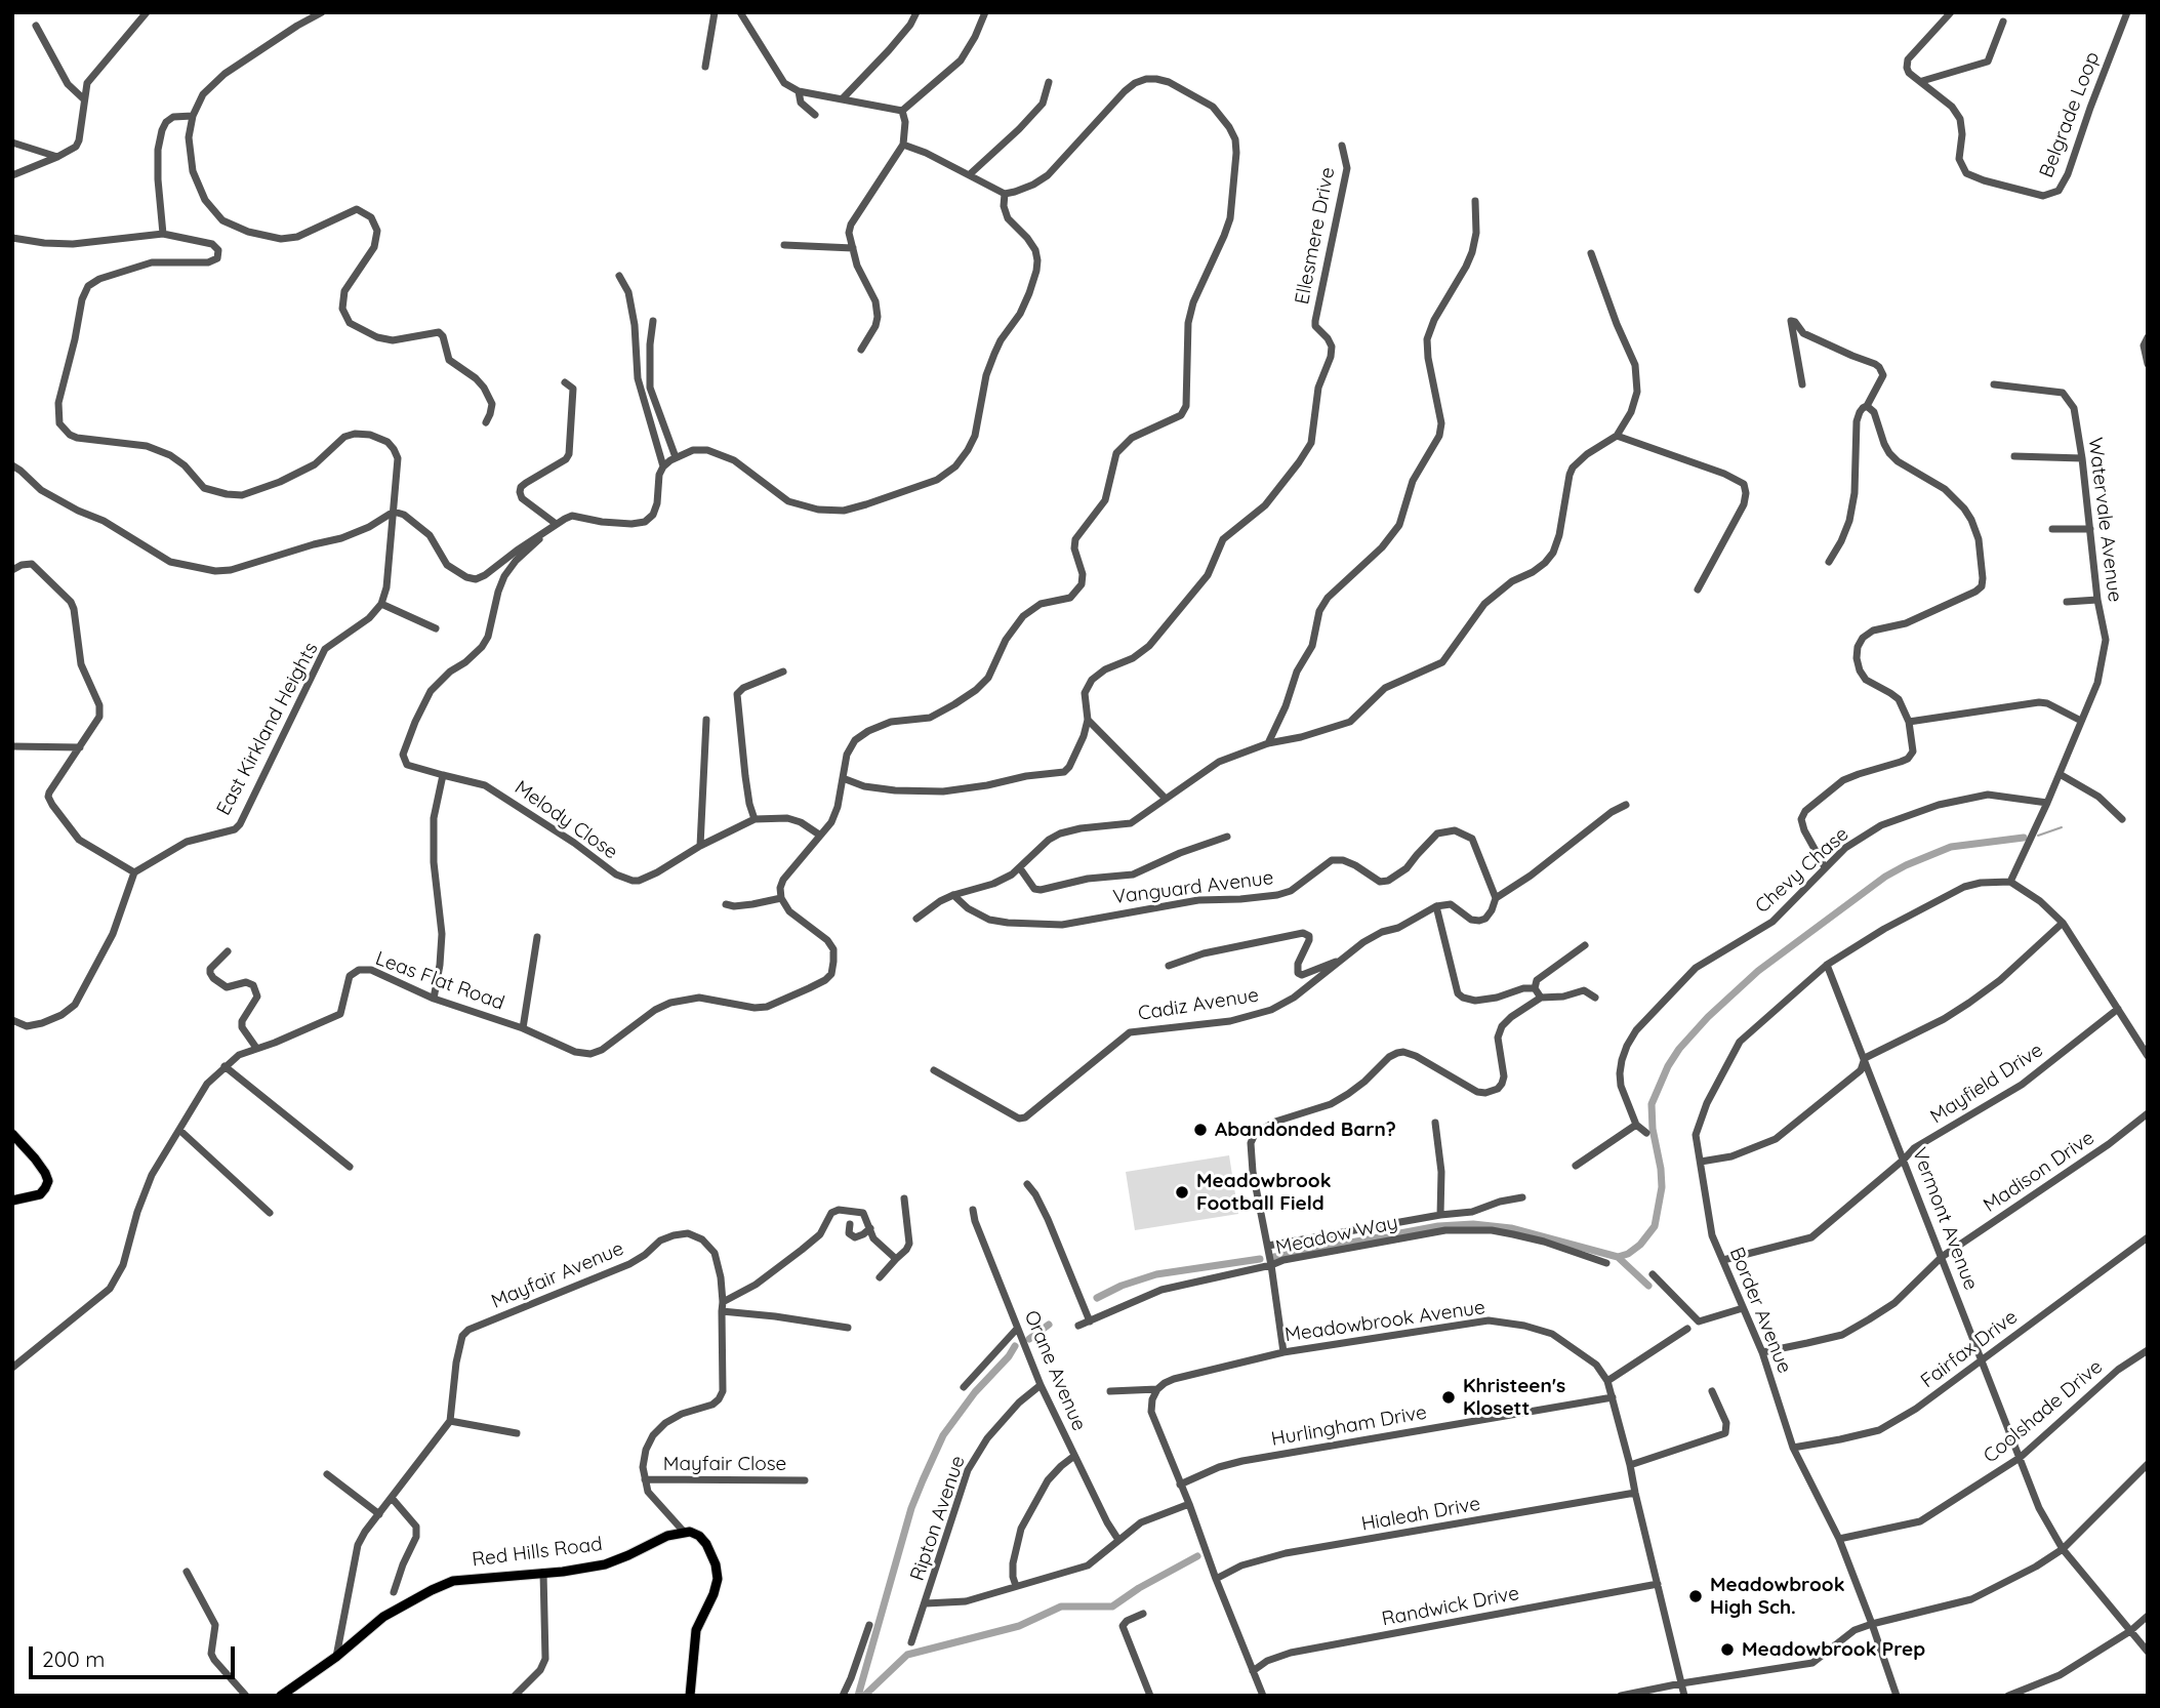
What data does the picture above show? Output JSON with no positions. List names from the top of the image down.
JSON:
{
  "streets": {
    "main road": ["Red Hills Road"],
    "street": [
      "Belgrade Loop",
      "Ellesmere Drive",
      "Watervale Avenue",
      "East Kirkland Heights",
      "Melody Close",
      "Chevy Chase",
      "Vanguard Avenue",
      "Leas Flat Road",
      "Cadiz Avenue",
      "Mayfield Drive",
      "Madison Drive",
      "Vermont Avenue",
      "Meadow Way",
      "Mayfair Avenue",
      "Border Avenue",
      "Meadowbrook Avenue",
      "Fairfax Drive",
      "Orane Avenue",
      "Coolshade Drive",
      "Hurlingham Drive",
      "Mayfair Close",
      "Hialeah Drive",
      "Ripton Avenue",
      "Randwick Drive"
    ]
  },
  "crossings": [
    ["Watervale Avenue", "Chevy Chase"],
    ["Mayfield Drive", "Vermont Avenue"],
    ["Mayfield Drive", "Border Avenue"],
    ["Madison Drive", "Vermont Avenue"],
    ["Madison Drive", "Border Avenue"],
    ["Vermont Avenue", "Border Avenue"],
    ["Vermont Avenue", "Fairfax Drive"],
    ["Vermont Avenue", "Coolshade Drive"],
    ["Mayfair Avenue", "Mayfair Close"],
    ["Border Avenue", "Fairfax Drive"],
    ["Border Avenue", "Coolshade Drive"],
    ["Meadowbrook Avenue", "Hurlingham Drive"],
    ["Meadowbrook Avenue", "Hialeah Drive"],
    ["Meadowbrook Avenue", "Randwick Drive"],
    ["Orane Avenue", "Ripton Avenue"]
  ],
  "places": [
    "Abandonded Barn?",
    "Meadowbrook Football Field",
    "Khristeen's Klosett",
    "Meadowbrook High Sch.",
    "Meadowbrook Prep"
  ],
  "scale_bar": "200 m"
}
